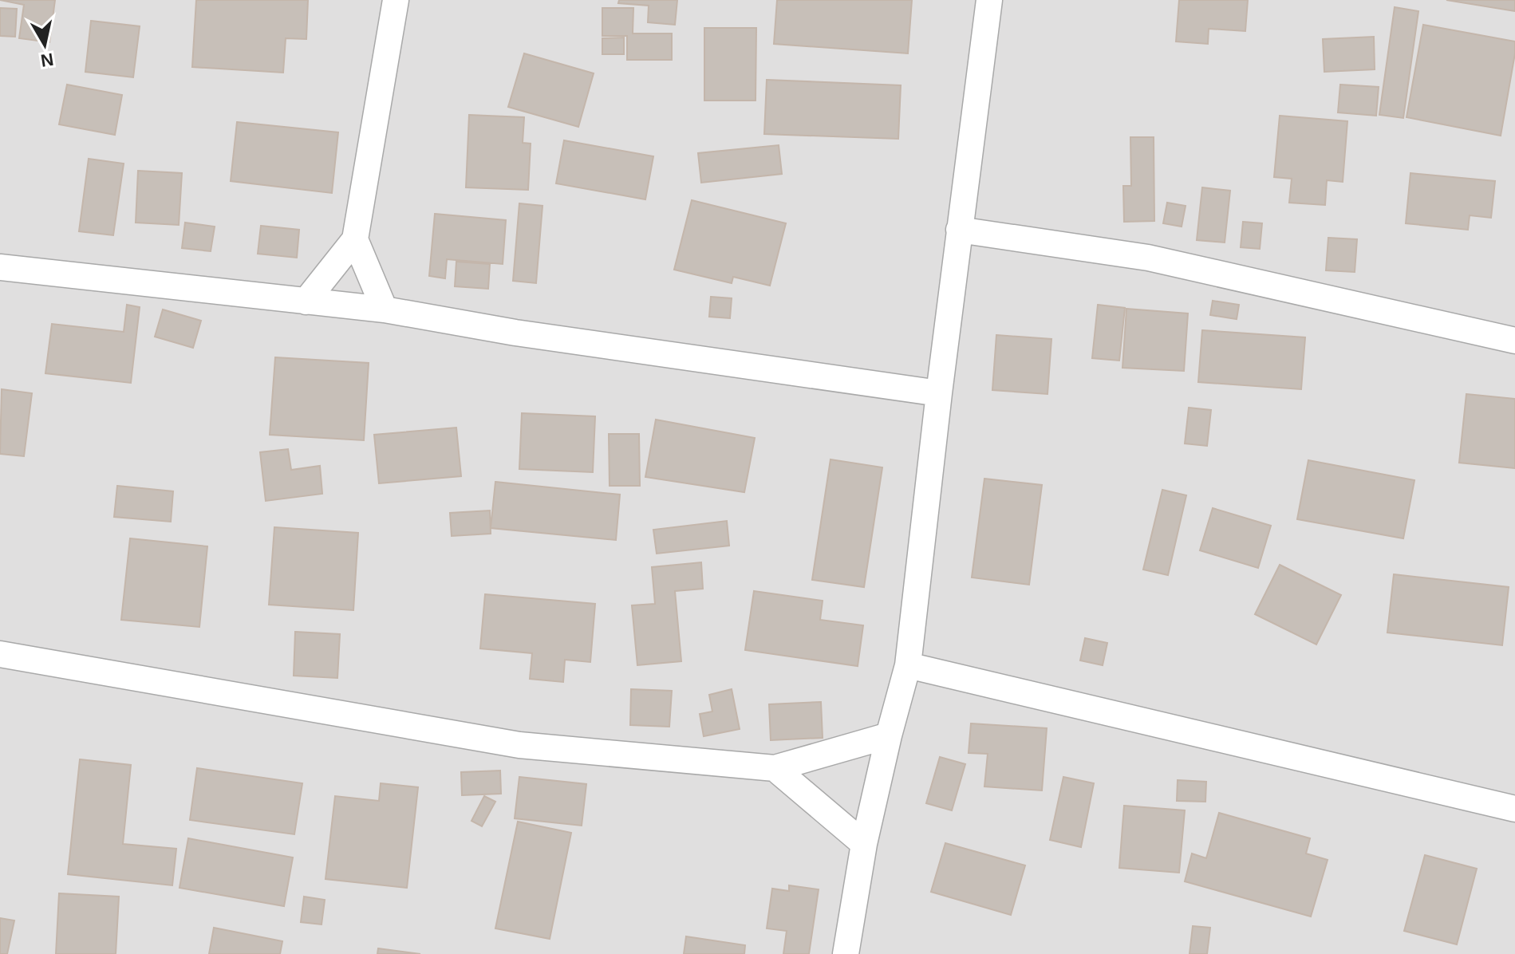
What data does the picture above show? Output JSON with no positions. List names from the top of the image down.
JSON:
{
  "north": "bottom"
}
